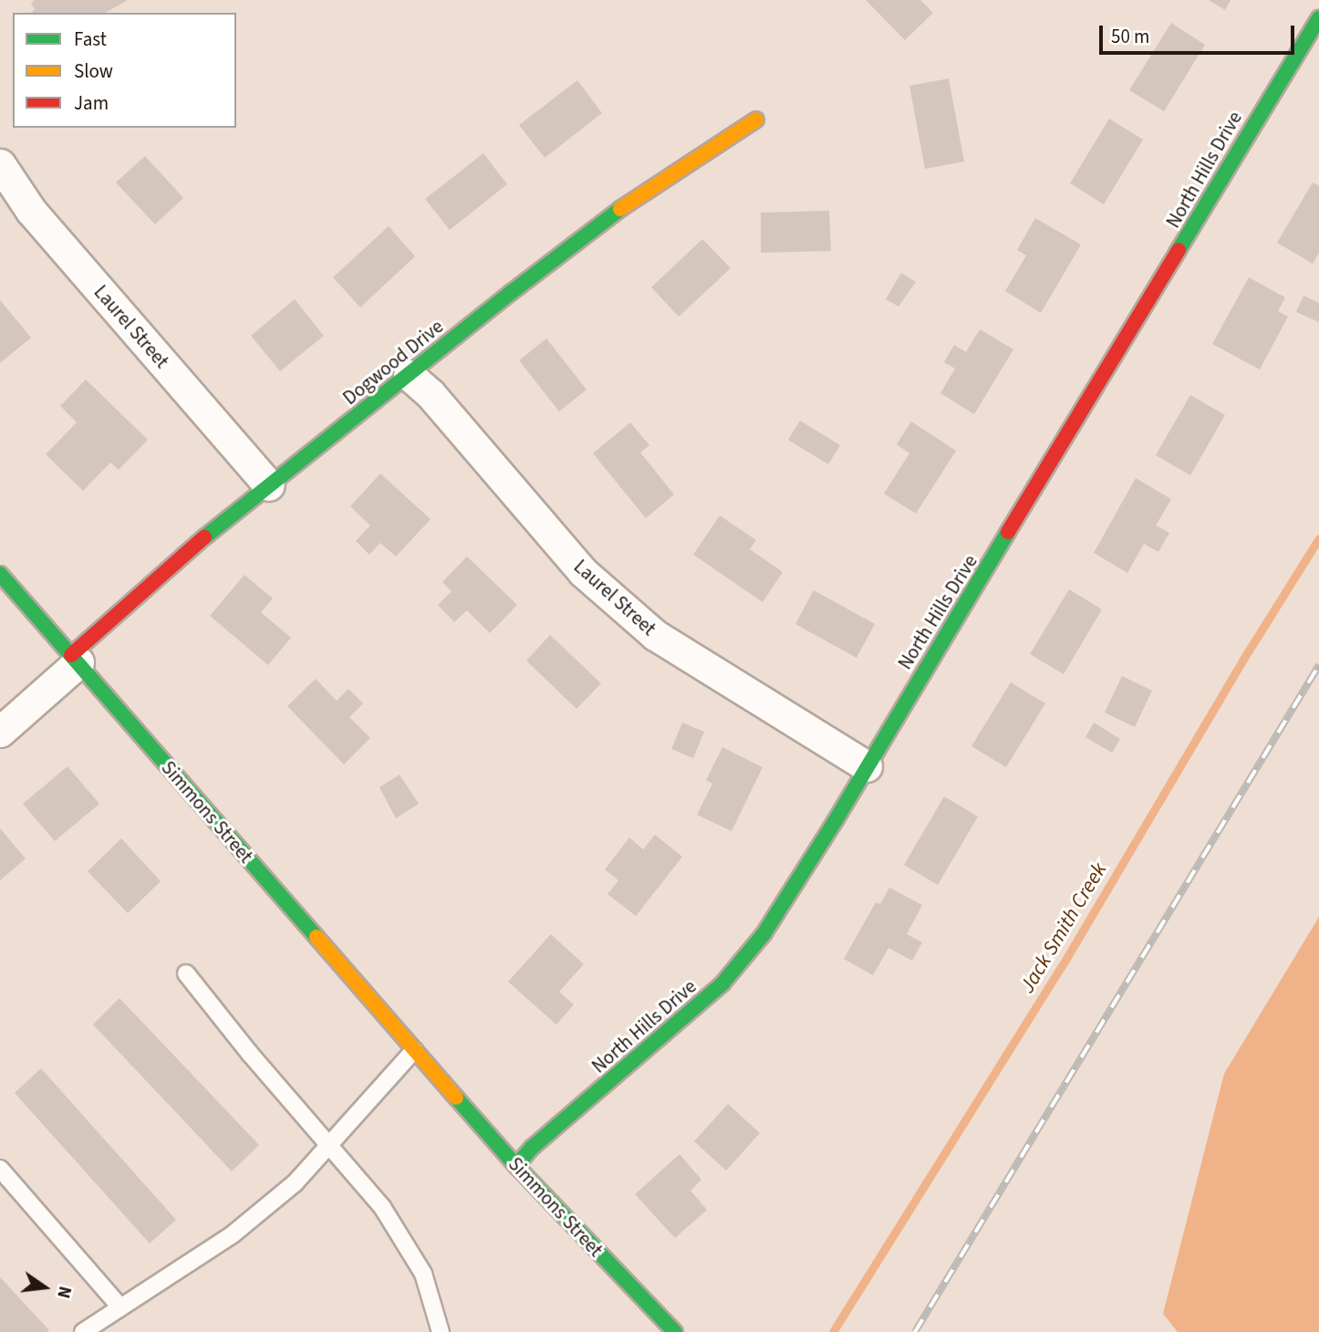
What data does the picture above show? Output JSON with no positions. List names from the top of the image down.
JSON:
{
  "streets": {
    "street": [
      "North Hills Drive",
      "Laurel Street",
      "Dogwood Drive",
      "Simmons Street"
    ]
  },
  "crossings": [
    ["North Hills Drive", "Laurel Street"],
    ["North Hills Drive", "Simmons Street"],
    ["Laurel Street", "Dogwood Drive"],
    ["Dogwood Drive", "Simmons Street"]
  ],
  "water": ["Jack Smith Creek"],
  "legend": ["Fast", "Slow", "Jam"],
  "scale_bar": "50 m",
  "north": "right"
}
